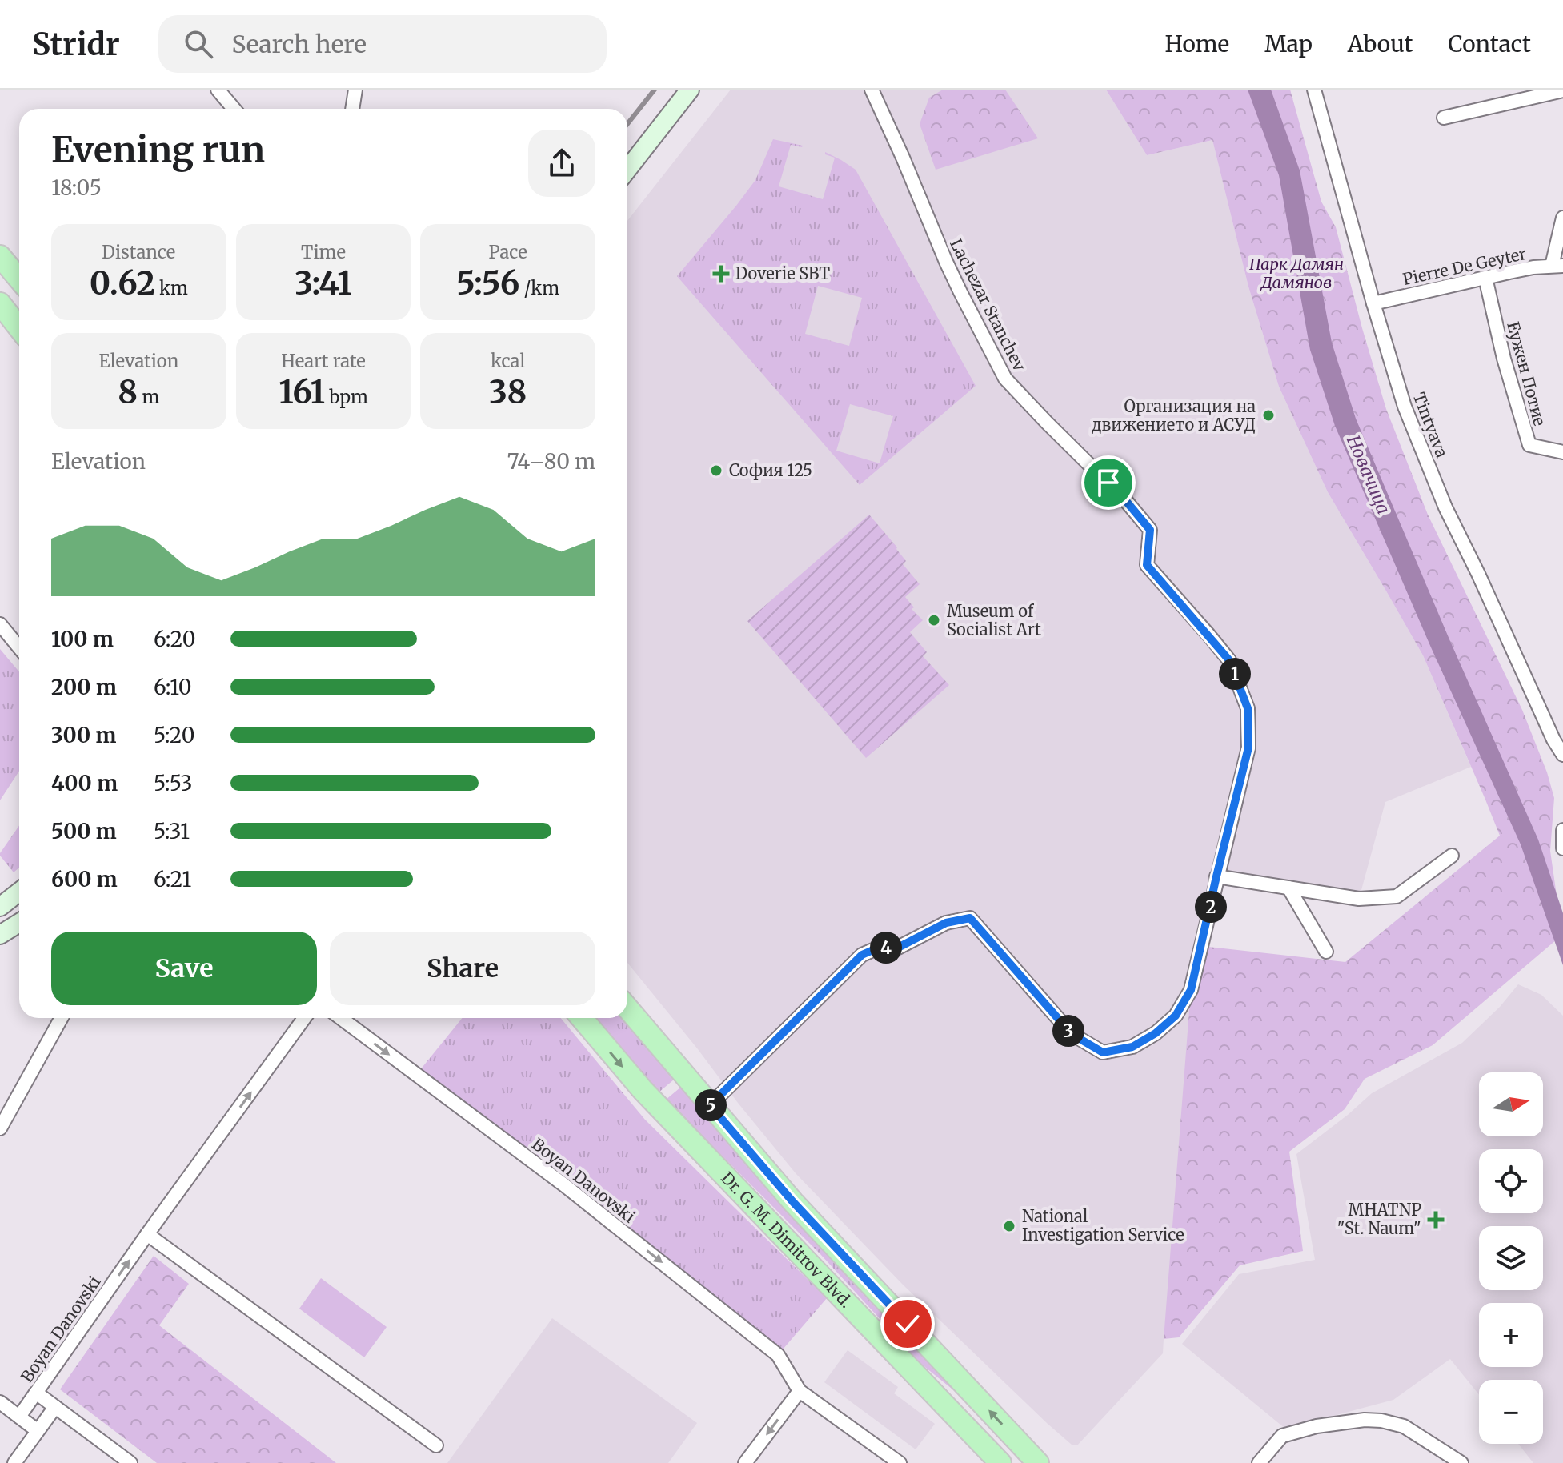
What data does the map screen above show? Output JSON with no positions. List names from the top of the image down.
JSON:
{
  "streets": {
    "main road": ["Dr. G. M. Dimitrov Blvd."],
    "street": [
      "Pierre De Geyter",
      "Lachezar Stanchev",
      "Еужен Потие",
      "Tintyava",
      "Boyan Danovski"
    ]
  },
  "crossings": [
    ["Pierre De Geyter", "Еужен Потие"],
    ["Pierre De Geyter", "Tintyava"],
    ["Lachezar Stanchev", "Dr. G. M. Dimitrov Blvd."]
  ],
  "water": ["Новачица"],
  "parks": ["Парк Дамян Дамянов"],
  "places": {
    "health": ["Doverie SBT", "MHATNP \"St. Naum\""],
    "other": [
      "Организация на движението и АСУД",
      "София 125",
      "Museum of Socialist Art",
      "National Investigation Service"
    ]
  },
  "north": "right",
  "page": {
    "header": "Stridr",
    "search": "Search here",
    "nav": [
      "Home",
      "Map",
      "About",
      "Contact"
    ],
    "heading": ["Evening run", "18:05"],
    "stats": [
      ["Distance", "0.62 km"],
      ["Time", "3:41"],
      ["Pace", "5:56 /km"],
      ["Elevation", "8 m"],
      ["Heart rate", "161 bpm"],
      ["kcal", "38"]
    ],
    "chart": ["Elevation", "74–80 m"],
    "list": [
      {
        "name": "100 m",
        "note": "6:20"
      },
      {
        "name": "200 m",
        "note": "6:10"
      },
      {
        "name": "300 m",
        "note": "5:20"
      },
      {
        "name": "400 m",
        "note": "5:53"
      },
      {
        "name": "500 m",
        "note": "5:31"
      },
      {
        "name": "600 m",
        "note": "6:21"
      }
    ],
    "pins": [
      "1",
      "2",
      "4",
      "3",
      "5"
    ],
    "buttons": ["Save", "Share"],
    "map_buttons": ["+", "−"]
  }
}
